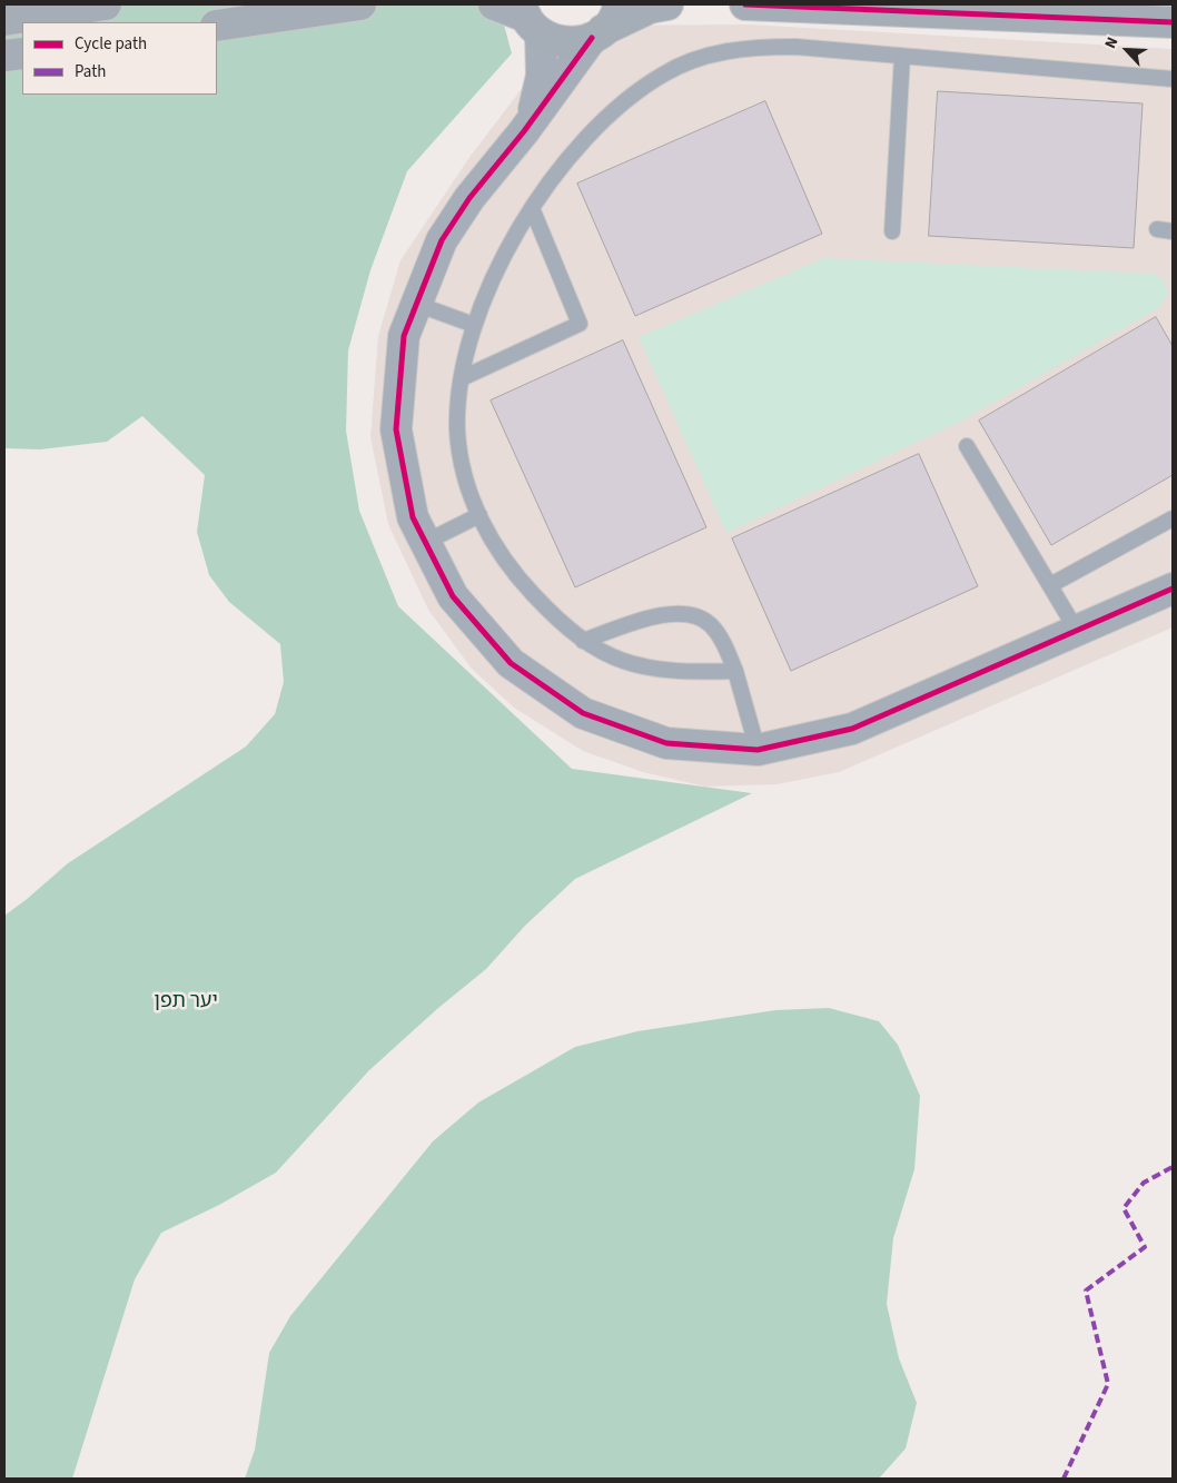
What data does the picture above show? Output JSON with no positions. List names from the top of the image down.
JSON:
{
  "parks": ["יער תפן"],
  "legend": ["Cycle path", "Path"],
  "north": "top left"
}
